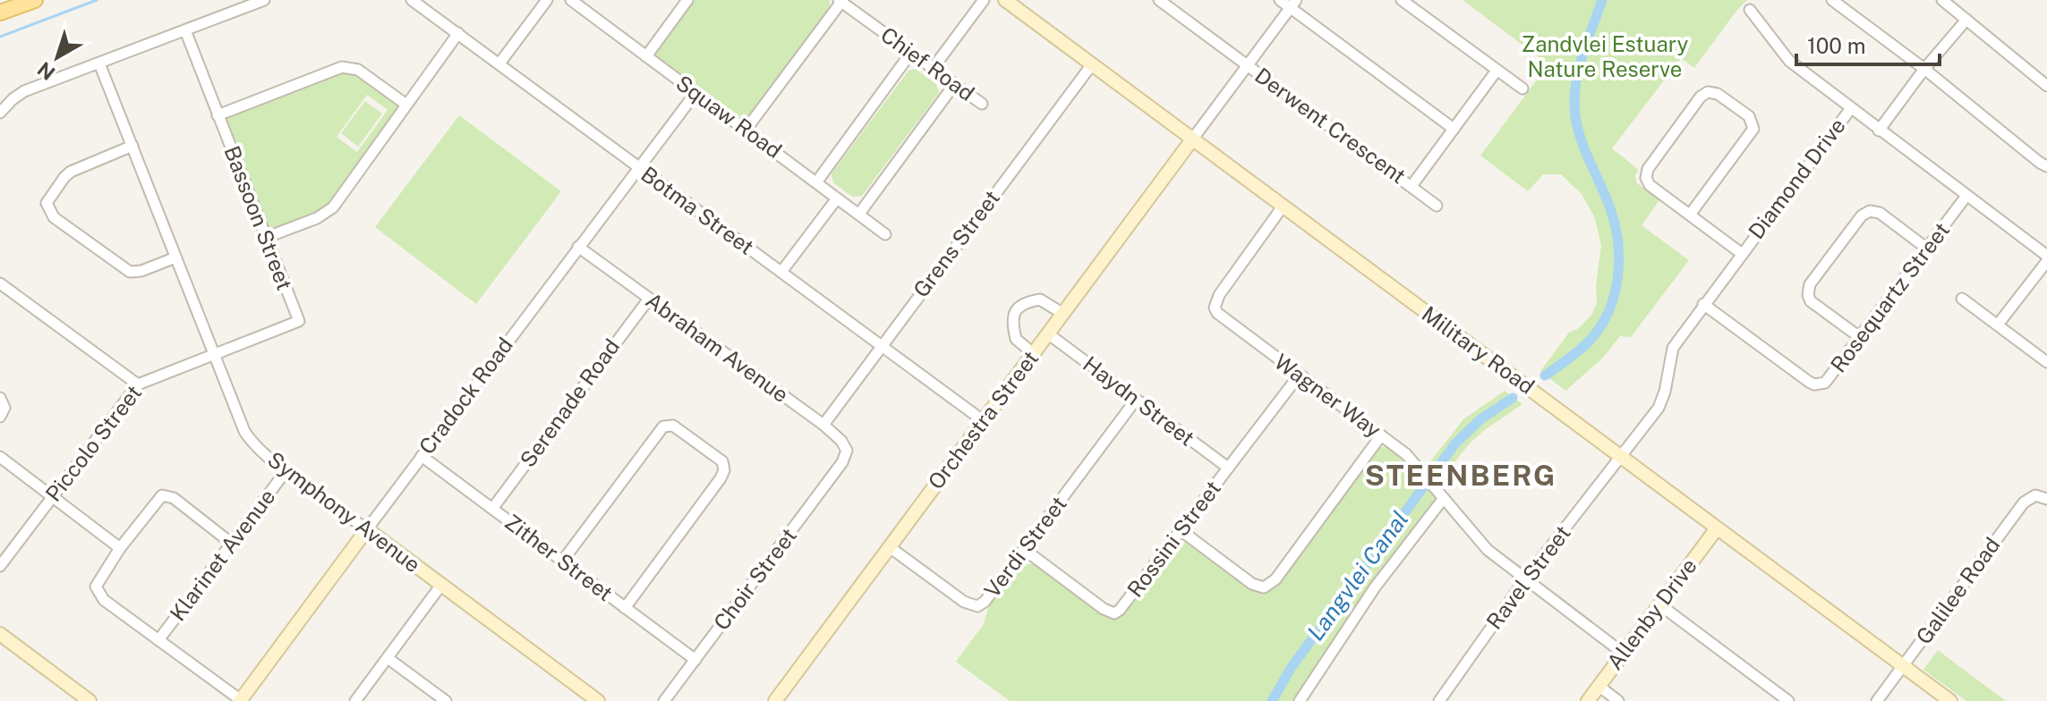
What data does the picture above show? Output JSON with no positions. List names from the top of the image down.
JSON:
{
  "streets": {
    "street": [
      "Chief Road",
      "Squaw Road",
      "Derwent Crescent",
      "Diamond Drive",
      "Botma Street",
      "Bassoon Street",
      "Grens Street",
      "Rosequartz Street",
      "Abraham Avenue",
      "Military Road",
      "Cradock Road",
      "Wagner Way",
      "Haydn Street",
      "Serenade Road",
      "Orchestra Street",
      "Piccolo Street",
      "Symphony Avenue",
      "Rossini Street",
      "Verdi Street",
      "Klarinet Avenue",
      "Zither Street",
      "Ravel Street",
      "Choir Street",
      "Galilee Road",
      "Allenby Drive"
    ]
  },
  "crossings": [
    ["Squaw Road", "Cradock Road"],
    ["Diamond Drive", "Rosequartz Street"],
    ["Diamond Drive", "Military Road"],
    ["Diamond Drive", "Ravel Street"],
    ["Botma Street", "Grens Street"],
    ["Botma Street", "Cradock Road"],
    ["Botma Street", "Orchestra Street"],
    ["Bassoon Street", "Piccolo Street"],
    ["Bassoon Street", "Symphony Avenue"],
    ["Grens Street", "Abraham Avenue"],
    ["Grens Street", "Military Road"],
    ["Abraham Avenue", "Cradock Road"],
    ["Abraham Avenue", "Serenade Road"],
    ["Abraham Avenue", "Choir Street"],
    ["Military Road", "Wagner Way"],
    ["Military Road", "Orchestra Street"],
    ["Military Road", "Ravel Street"],
    ["Military Road", "Galilee Road"],
    ["Military Road", "Allenby Drive"],
    ["Cradock Road", "Symphony Avenue"],
    ["Cradock Road", "Zither Street"],
    ["Wagner Way", "Rossini Street"],
    ["Wagner Way", "Ravel Street"],
    ["Wagner Way", "Allenby Drive"],
    ["Haydn Street", "Orchestra Street"],
    ["Haydn Street", "Rossini Street"],
    ["Haydn Street", "Verdi Street"],
    ["Serenade Road", "Zither Street"],
    ["Orchestra Street", "Verdi Street"],
    ["Piccolo Street", "Symphony Avenue"],
    ["Symphony Avenue", "Klarinet Avenue"],
    ["Rossini Street", "Verdi Street"],
    ["Zither Street", "Choir Street"]
  ],
  "districts": ["STEENBERG"],
  "water": ["Langvlei Canal"],
  "parks": ["Zandvlei Estuary Nature Reserve"],
  "scale_bar": "100 m",
  "north": "bottom left"
}
